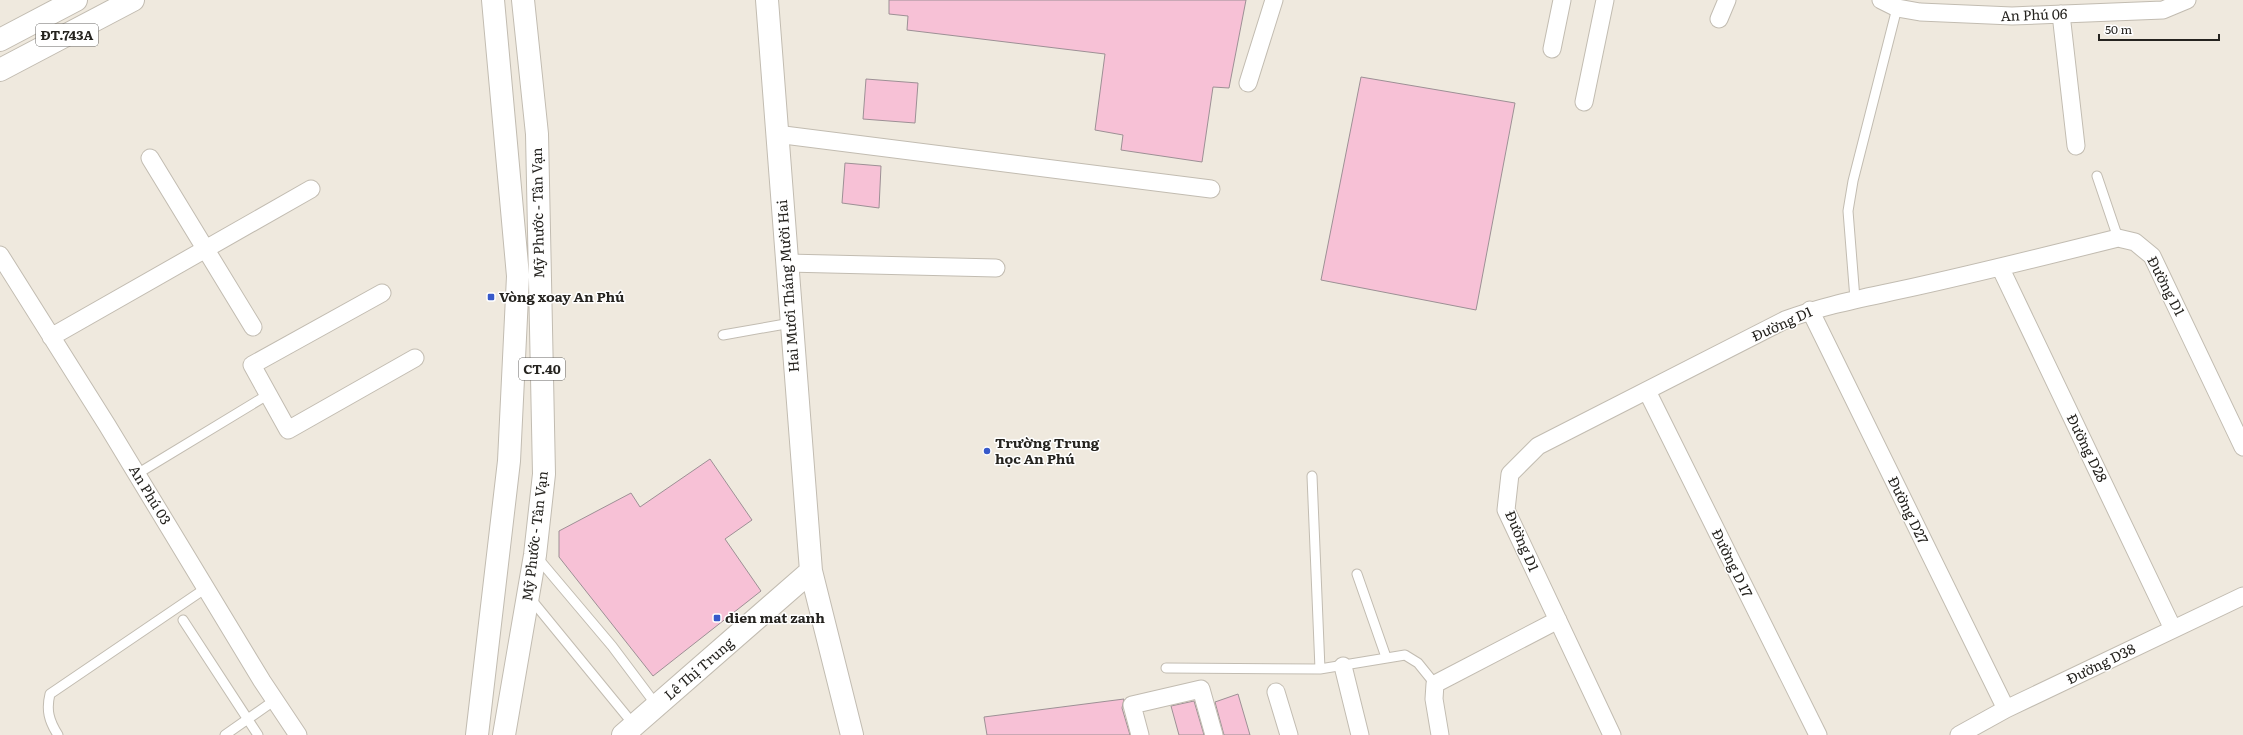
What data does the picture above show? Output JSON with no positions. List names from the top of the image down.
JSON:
{
  "streets": {
    "main road": [
      "ĐT.743A",
      "Mỹ Phước - Tân Vạn",
      "Hai Mươi Tháng Mười Hai",
      "CT.40",
      "Lê Thị Trung"
    ],
    "street": [
      "An Phú 06",
      "Đường D1",
      "Đường D28",
      "An Phú 03",
      "Đường D27",
      "Đường D 17",
      "Đường D38"
    ]
  },
  "crossings": [
    ["Hai Mươi Tháng Mười Hai", "Lê Thị Trung"],
    ["Đường D1", "Đường D28"],
    ["Đường D1", "Đường D27"],
    ["Đường D1", "Đường D 17"],
    ["Đường D28", "Đường D38"],
    ["Đường D27", "Đường D38"]
  ],
  "places": {
    "transit": ["Vòng xoay An Phú", "dien mat zanh"],
    "other": ["Trường Trung học An Phú"]
  },
  "scale_bar": "50 m"
}
